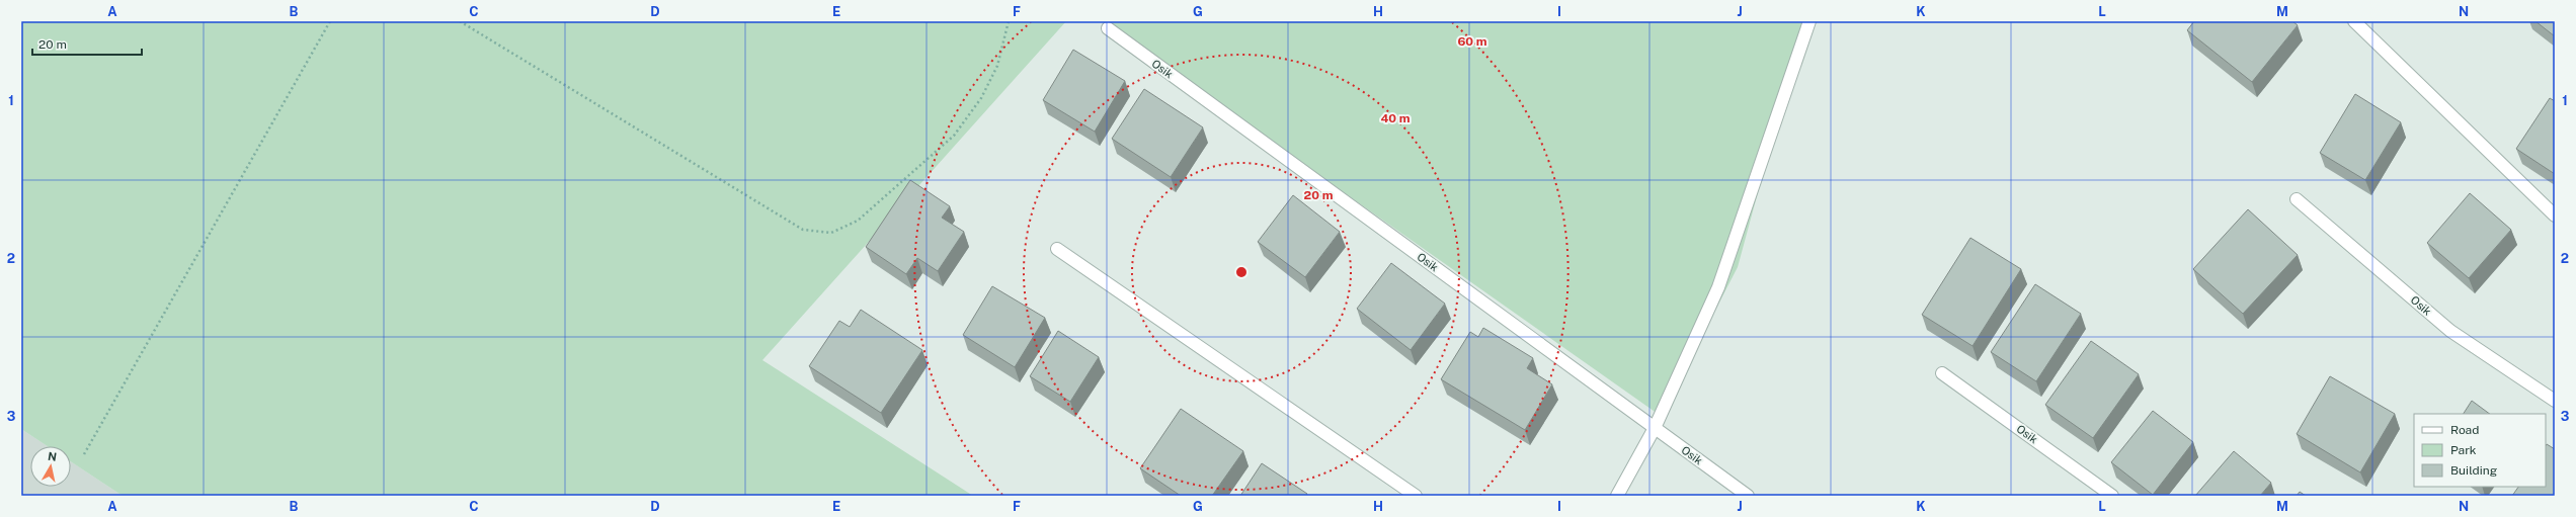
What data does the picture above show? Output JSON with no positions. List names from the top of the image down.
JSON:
{
  "streets": {
    "street": ["Osik"]
  },
  "legend": ["Road", "Park", "Building"],
  "scale_bar": "20 m",
  "north": "top",
  "grid": {
    "columns": [
      "A",
      "B",
      "C",
      "D",
      "E",
      "F",
      "G",
      "H",
      "I",
      "J",
      "K",
      "L",
      "M",
      "N"
    ],
    "rows": ["1", "2", "3"]
  },
  "rings": ["60 m", "40 m", "20 m"]
}
